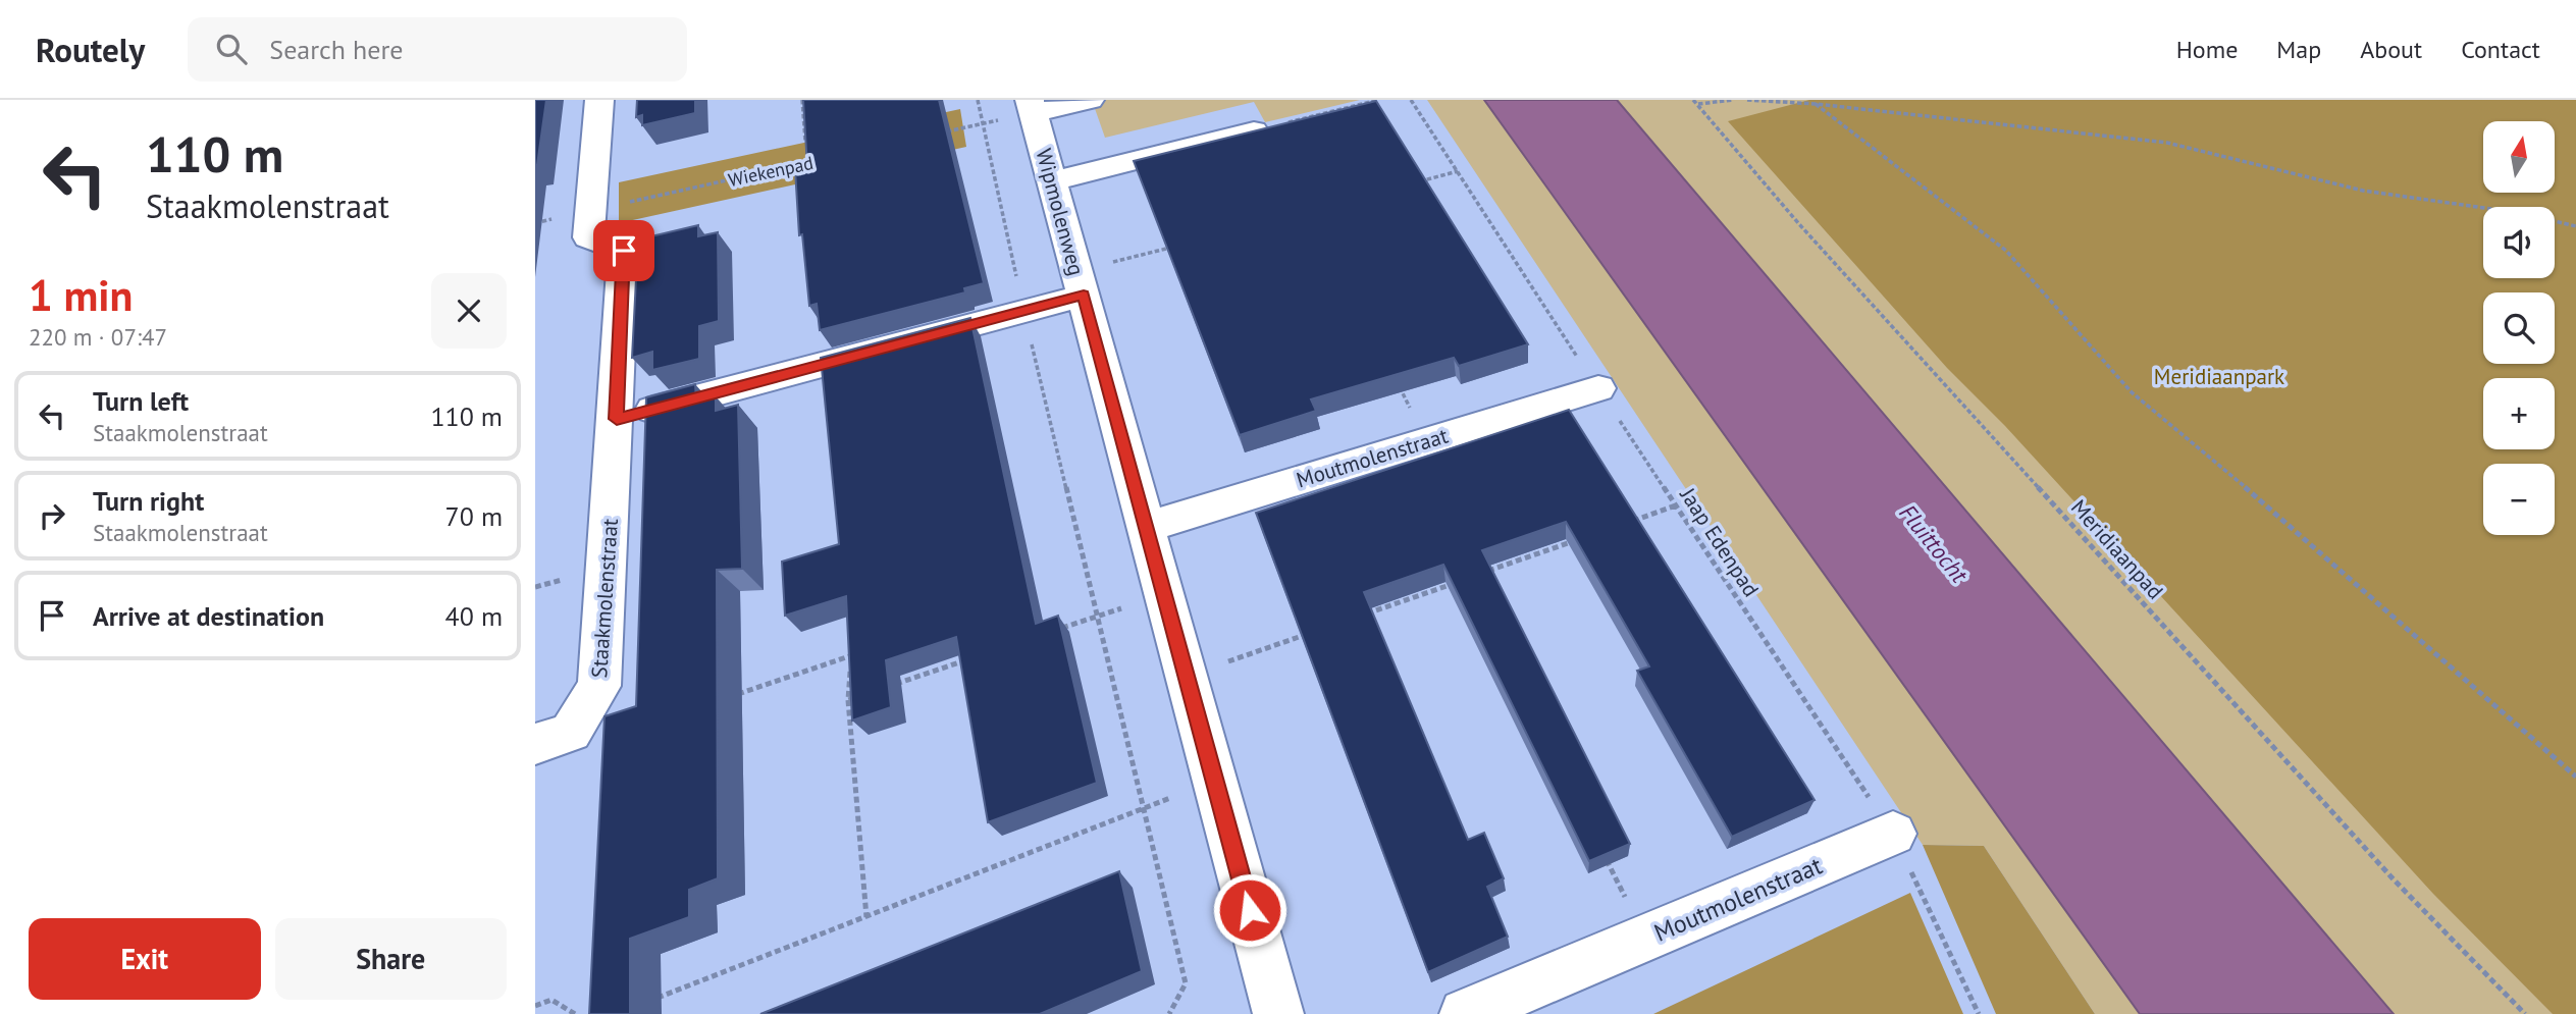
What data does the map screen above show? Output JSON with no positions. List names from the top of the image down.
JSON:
{
  "streets": {
    "street": ["Wipmolenweg", "Moutmolenstraat", "Staakmolenstraat"],
    "path": ["Wiekenpad", "Jaap Edenpad", "Meridiaanpad"]
  },
  "crossings": [
    ["Wiekenpad", "Staakmolenstraat"],
    ["Wipmolenweg", "Moutmolenstraat"],
    ["Moutmolenstraat", "Jaap Edenpad"]
  ],
  "water": ["Fluittocht"],
  "parks": ["Meridiaanpark"],
  "north": "top",
  "page": {
    "header": "Routely",
    "search": "Search here",
    "nav": [
      "Home",
      "Map",
      "About",
      "Contact"
    ],
    "turn": ["110 m", "Staakmolenstraat"],
    "map_buttons": ["+", "−"],
    "heading": ["1 min", "220 m · 07:47"],
    "list": [
      {
        "name": "Turn left",
        "note": "Staakmolenstraat",
        "value": "110 m"
      },
      {
        "name": "Turn right",
        "note": "Staakmolenstraat",
        "value": "70 m"
      },
      {
        "name": "Arrive at destination",
        "value": "40 m"
      }
    ],
    "buttons": ["Exit", "Share"]
  }
}
